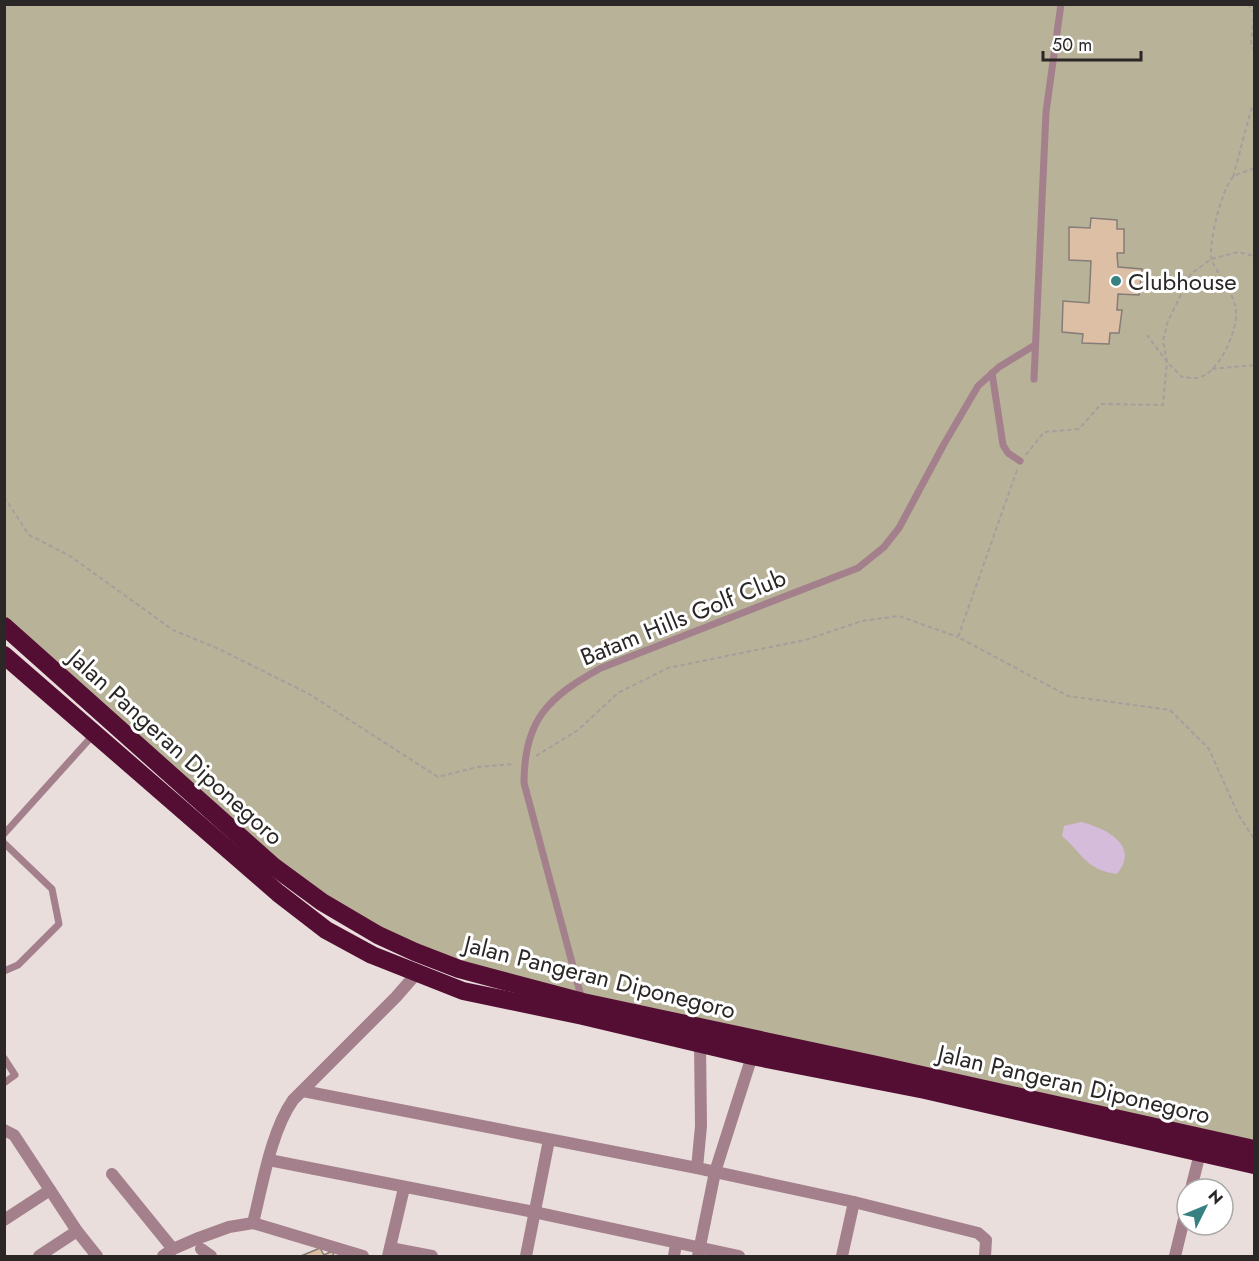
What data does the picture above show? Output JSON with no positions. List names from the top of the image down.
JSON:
{
  "streets": {
    "highway": ["Jalan Pangeran Diponegoro"],
    "lane": ["Batam Hills Golf Club"]
  },
  "crossings": [
    ["Batam Hills Golf Club", "Jalan Pangeran Diponegoro"]
  ],
  "places": ["Clubhouse"],
  "scale_bar": "50 m",
  "north": "top right"
}
